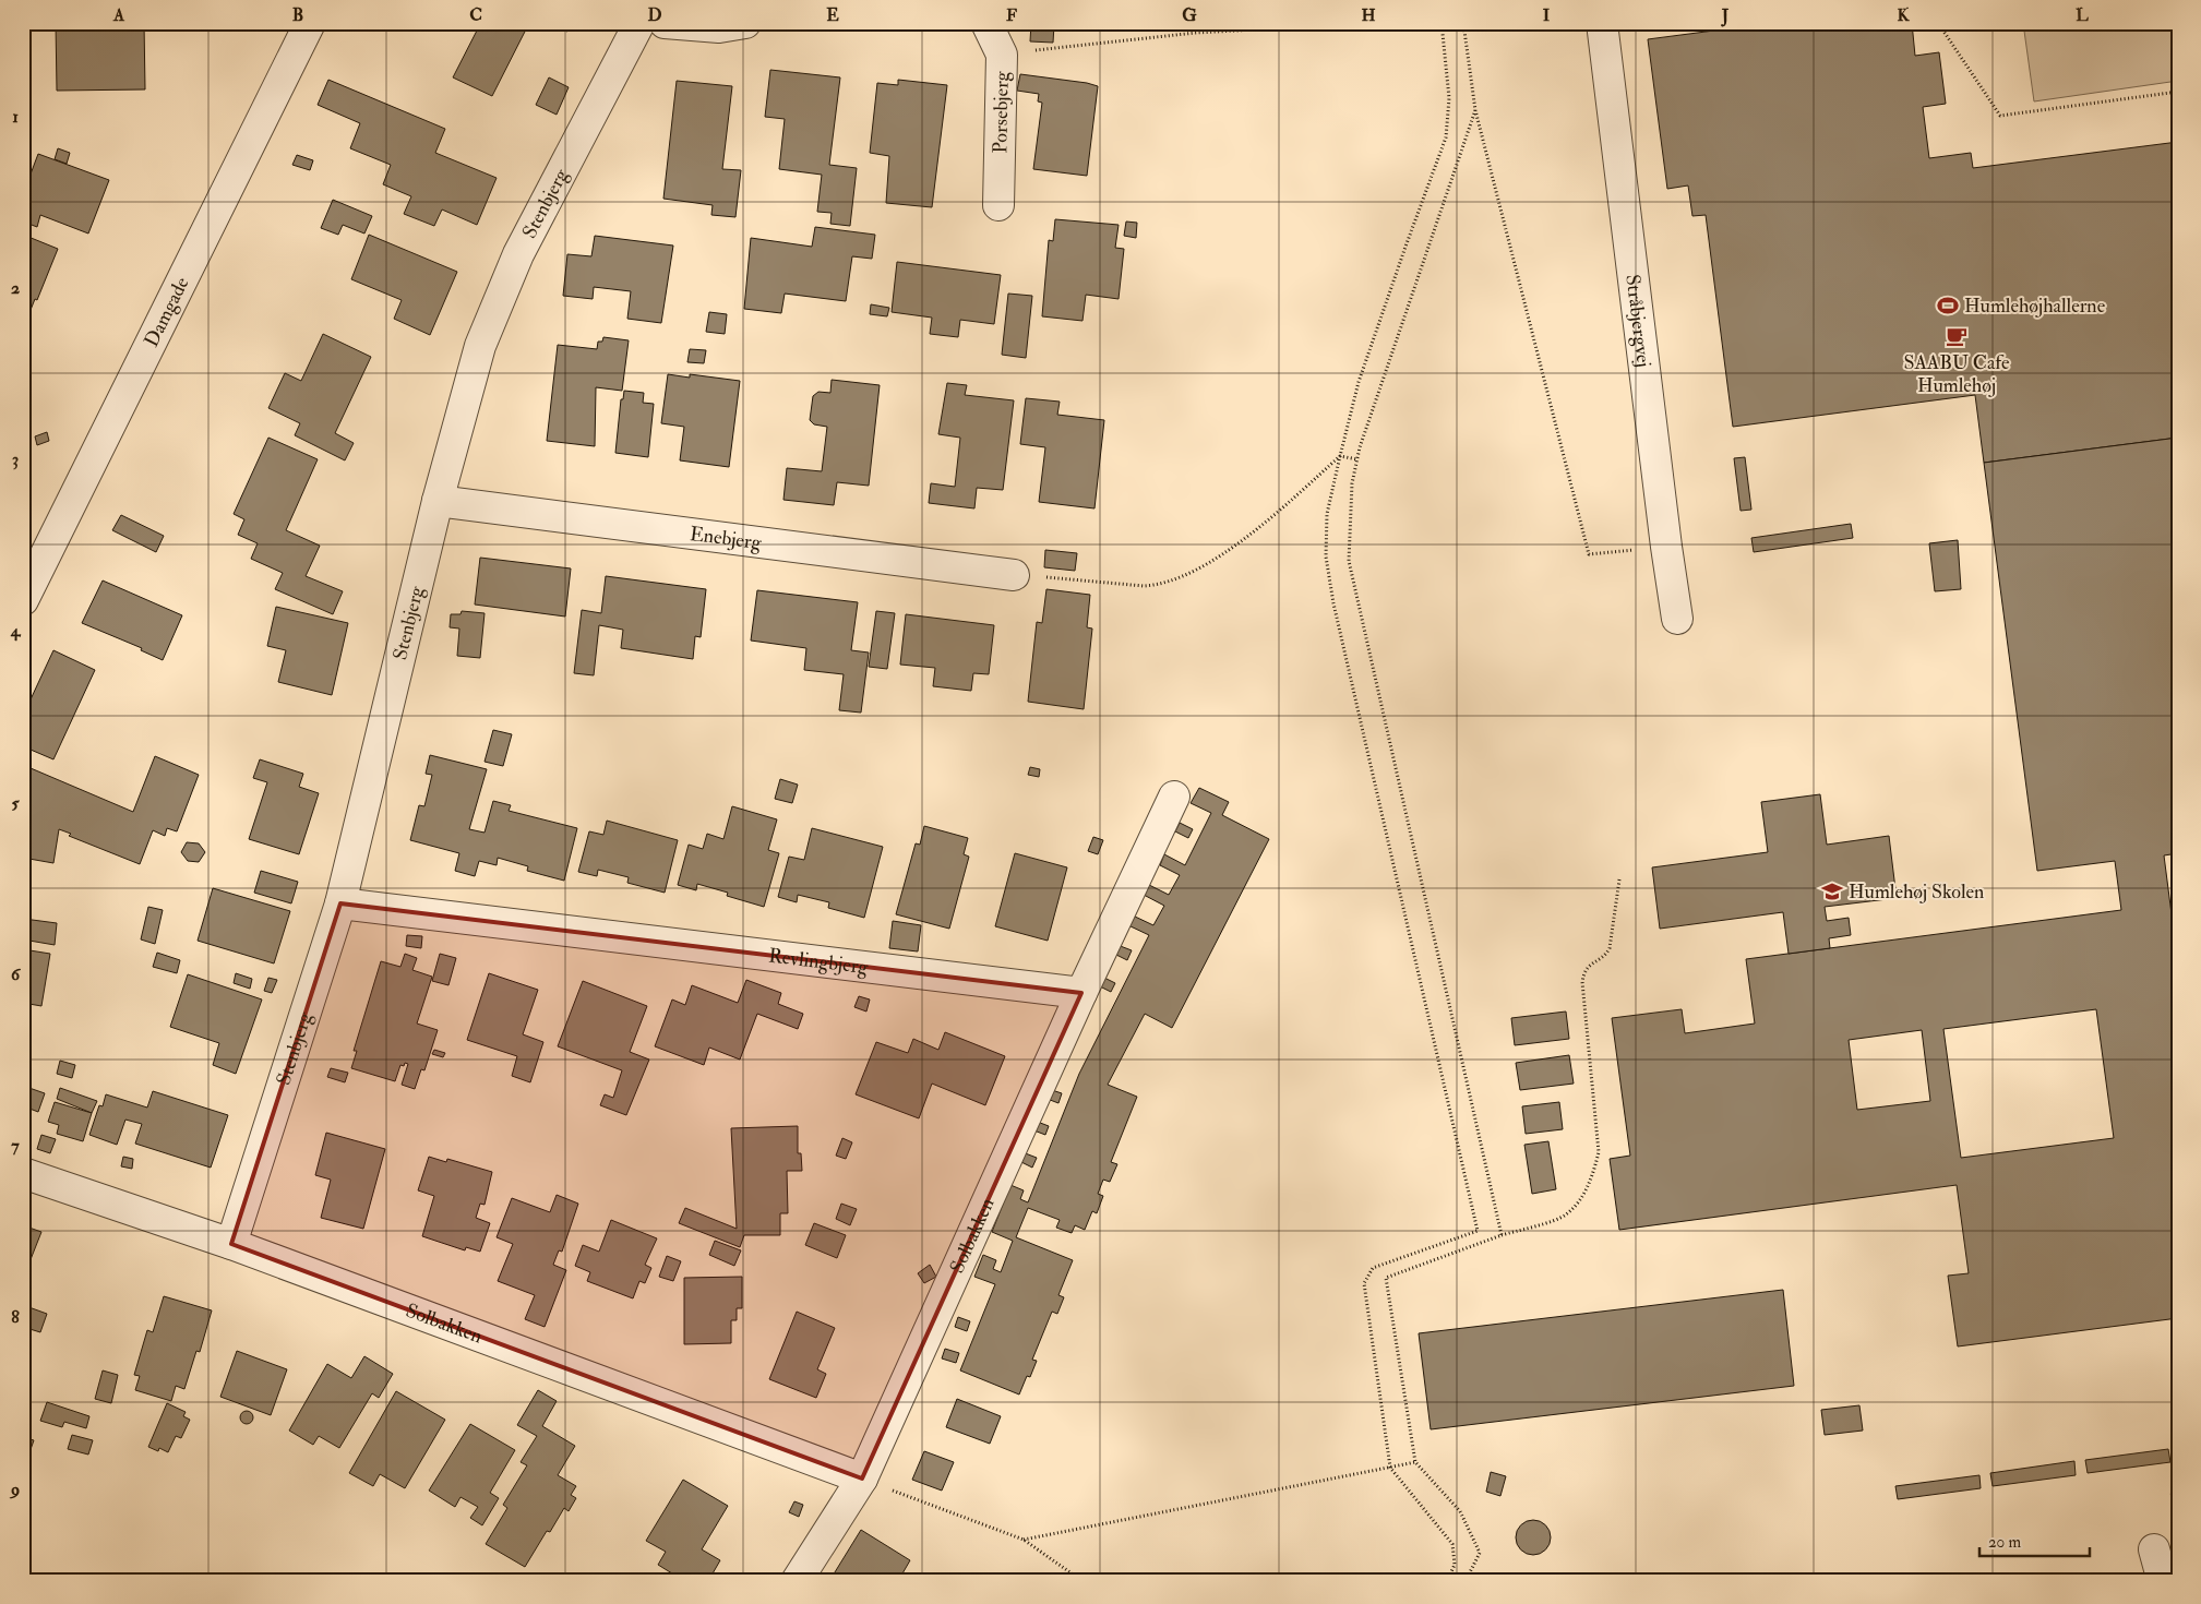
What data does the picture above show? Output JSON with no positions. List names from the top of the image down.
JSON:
{
  "streets": {
    "street": [
      "Porsebjerg",
      "Stenbjerg",
      "Damgade",
      "Stråbjergvej",
      "Enebjerg",
      "Revlingbjerg",
      "Solbakken"
    ]
  },
  "crossings": [
    ["Stenbjerg", "Enebjerg"],
    ["Stenbjerg", "Revlingbjerg"],
    ["Stenbjerg", "Solbakken"],
    ["Revlingbjerg", "Solbakken"]
  ],
  "places": {
    "sports": ["Humlehøjhallerne"],
    "cafe": ["SAABU Cafe Humlehøj"],
    "school or university": ["Humlehøj Skolen"]
  },
  "scale_bar": "20 m",
  "grid": {
    "columns": [
      "A",
      "B",
      "C",
      "D",
      "E",
      "F",
      "G",
      "H",
      "I",
      "J",
      "K",
      "L"
    ],
    "rows": [
      "1",
      "2",
      "3",
      "4",
      "5",
      "6",
      "7",
      "8",
      "9"
    ]
  }
}
